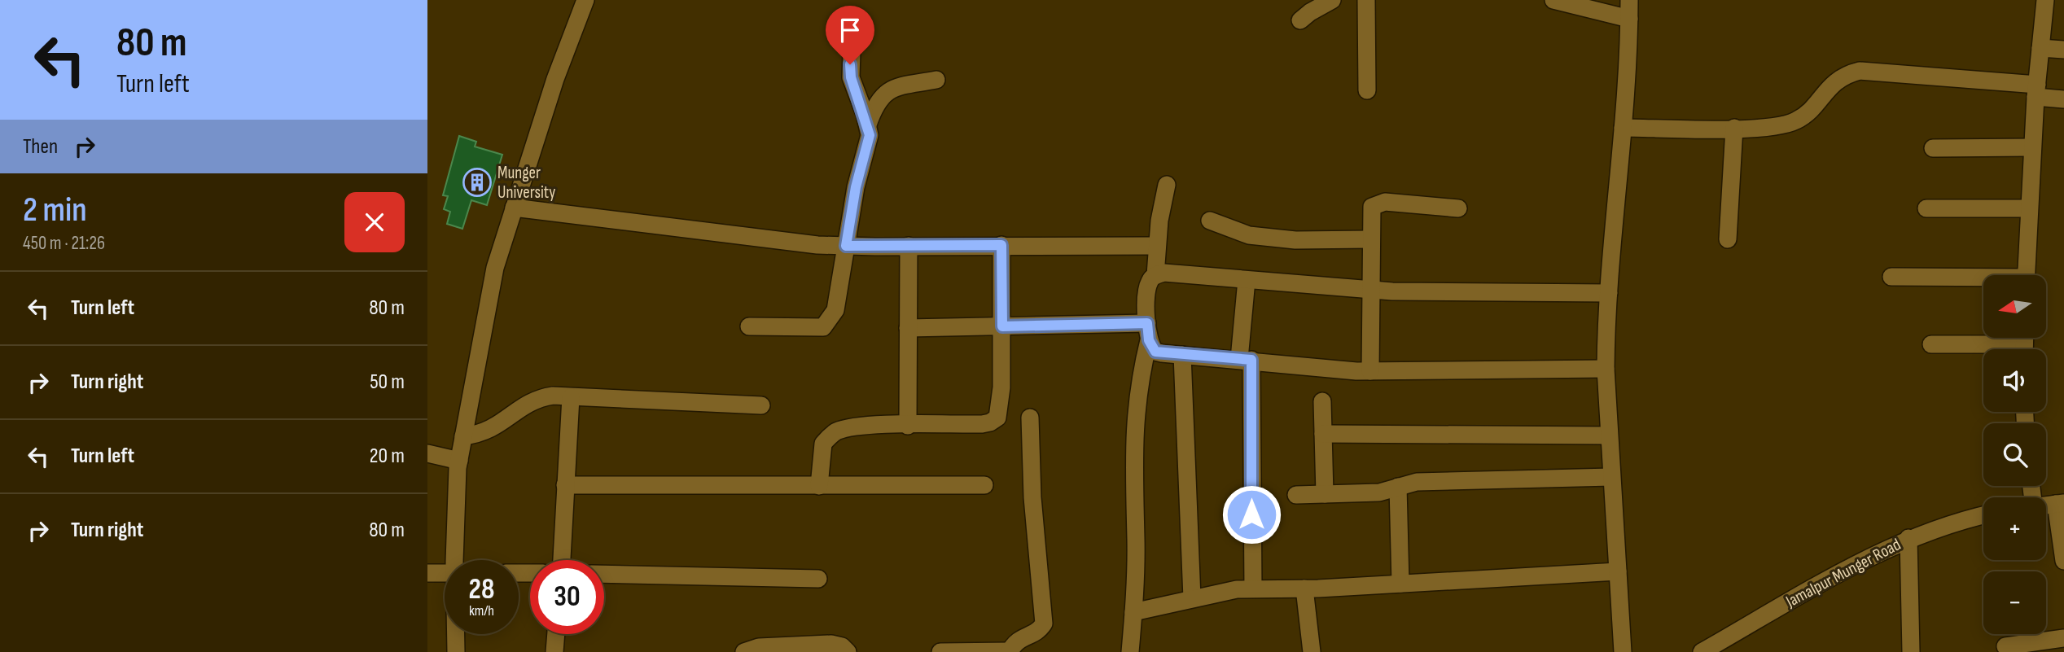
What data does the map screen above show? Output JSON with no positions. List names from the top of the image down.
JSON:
{
  "streets": {
    "street": ["Jamalpur Munger Road"]
  },
  "places": {
    "building": ["Munger University"]
  },
  "north": "left",
  "page": {
    "turn": ["80 m", "Turn left"],
    "then": "Then",
    "heading": ["2 min", "450 m · 21:26"],
    "list": [
      {
        "name": "Turn left",
        "value": "80 m"
      },
      {
        "name": "Turn right",
        "value": "50 m"
      },
      {
        "name": "Turn left",
        "value": "20 m"
      },
      {
        "name": "Turn right",
        "value": "80 m"
      }
    ],
    "map_buttons": ["+", "−"],
    "speed": "28 km/h",
    "limit": "30"
  }
}
